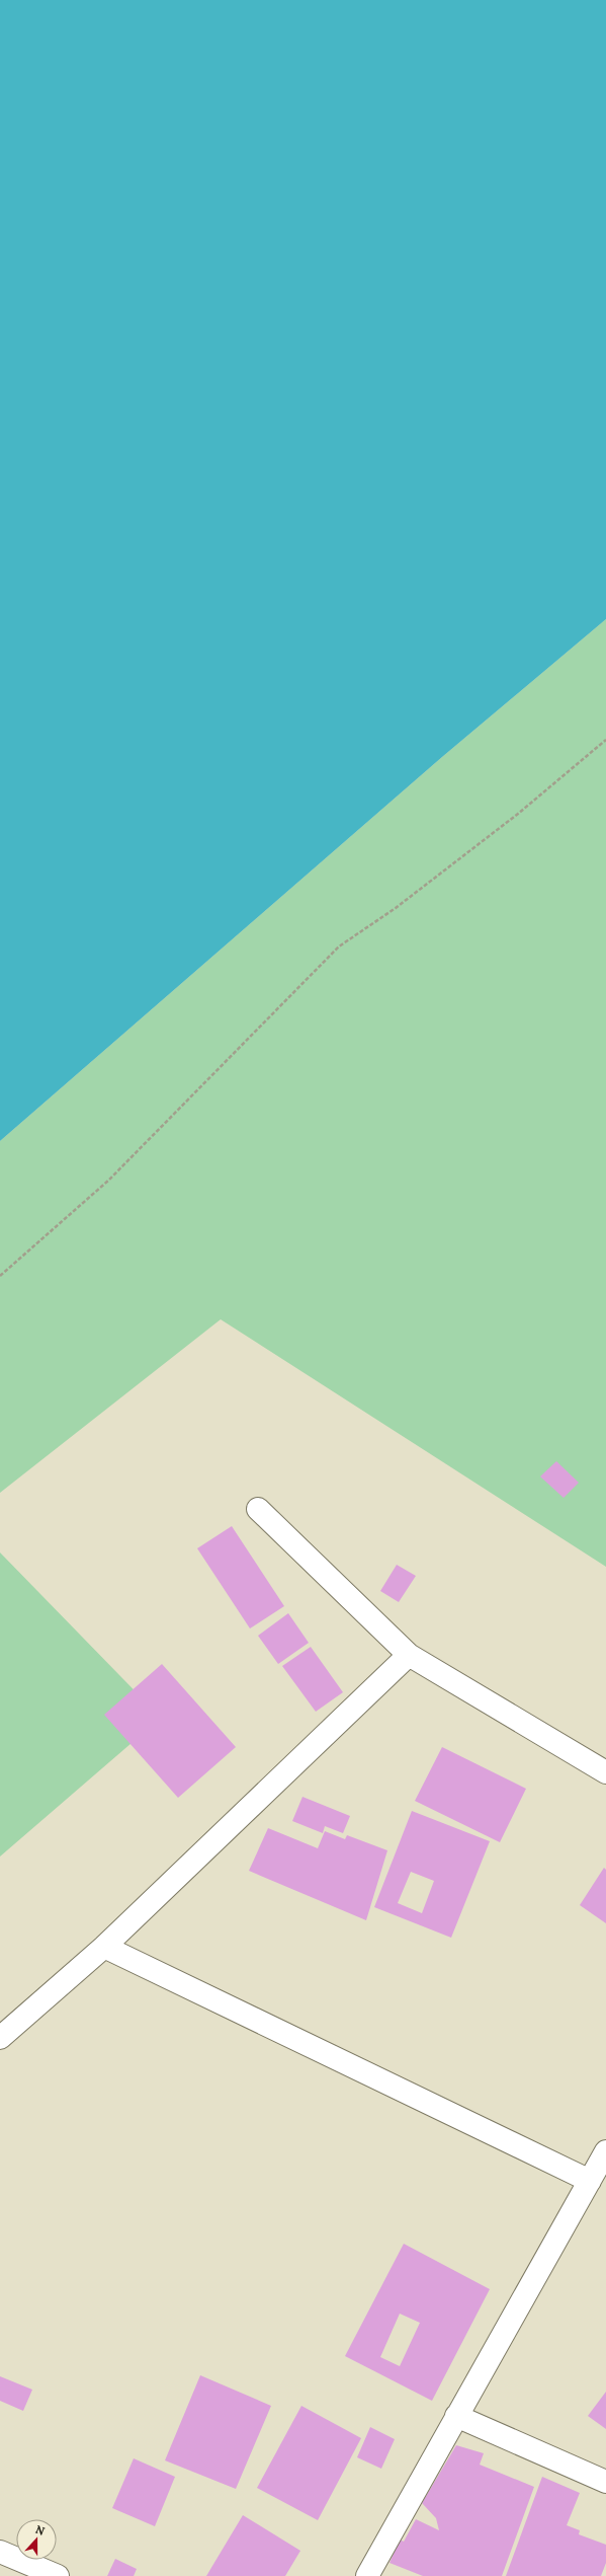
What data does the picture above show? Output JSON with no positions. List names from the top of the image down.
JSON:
{
  "north": "top"
}
